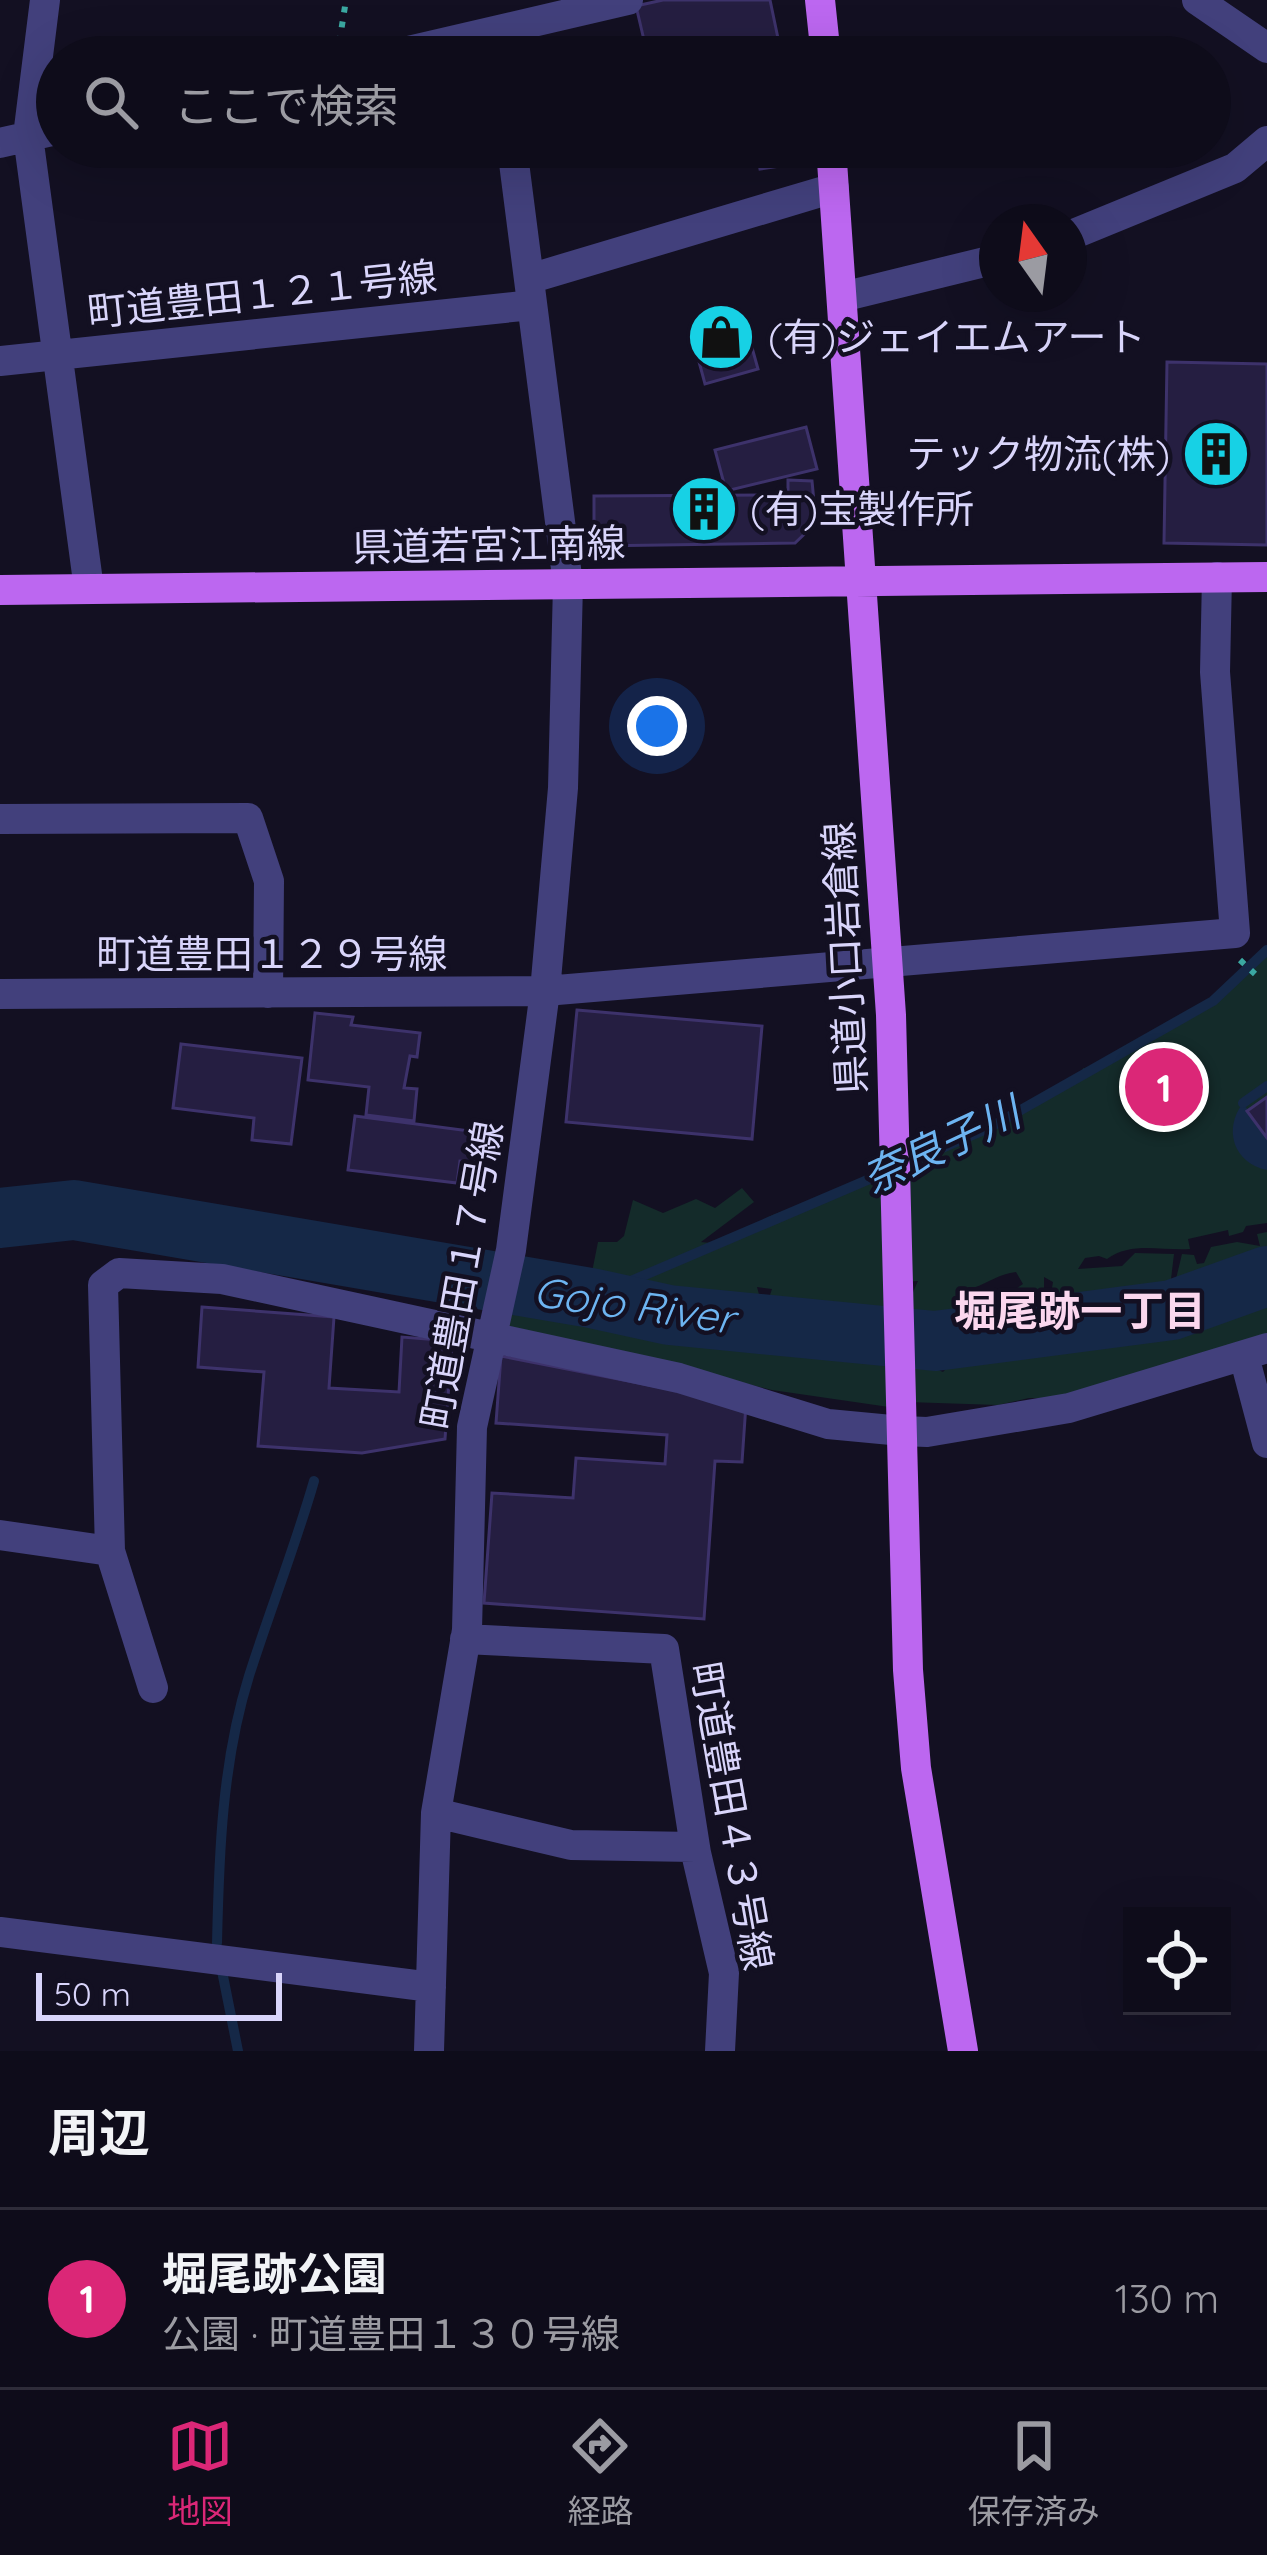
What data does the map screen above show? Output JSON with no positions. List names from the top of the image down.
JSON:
{
  "streets": {
    "main road": ["県道若宮江南線", "県道小口岩倉線"],
    "street": [
      "町道豊田１２１号線",
      "町道豊田１２９号線",
      "町道豊田１７号線",
      "町道豊田４３号線"
    ]
  },
  "crossings": [
    ["町道豊田１２１号線", "県道小口岩倉線"],
    ["町道豊田１２１号線", "町道豊田１７号線"],
    ["県道若宮江南線", "町道豊田１２９号線"],
    ["県道若宮江南線", "県道小口岩倉線"],
    ["県道若宮江南線", "町道豊田１７号線"],
    ["町道豊田１２９号線", "県道小口岩倉線"],
    ["町道豊田１２９号線", "町道豊田１７号線"],
    ["町道豊田１７号線", "町道豊田４３号線"]
  ],
  "districts": ["堀尾跡一丁目"],
  "water": ["奈良子川", "Gojo River"],
  "places": {
    "shop": ["(有)ジェイエムアート"],
    "building": ["テック物流(株)", "(有)宝製作所"]
  },
  "scale_bar": "50 m",
  "north": "top",
  "page": {
    "search": "ここで検索",
    "pins": "1",
    "scale": "50 m",
    "heading": "周辺",
    "list": [
      {
        "mark": "1",
        "name": "堀尾跡公園",
        "note": "公園 · 町道豊田１３０号線",
        "value": "130 m"
      }
    ],
    "nav": ["地図", "経路", "保存済み"]
  }
}
